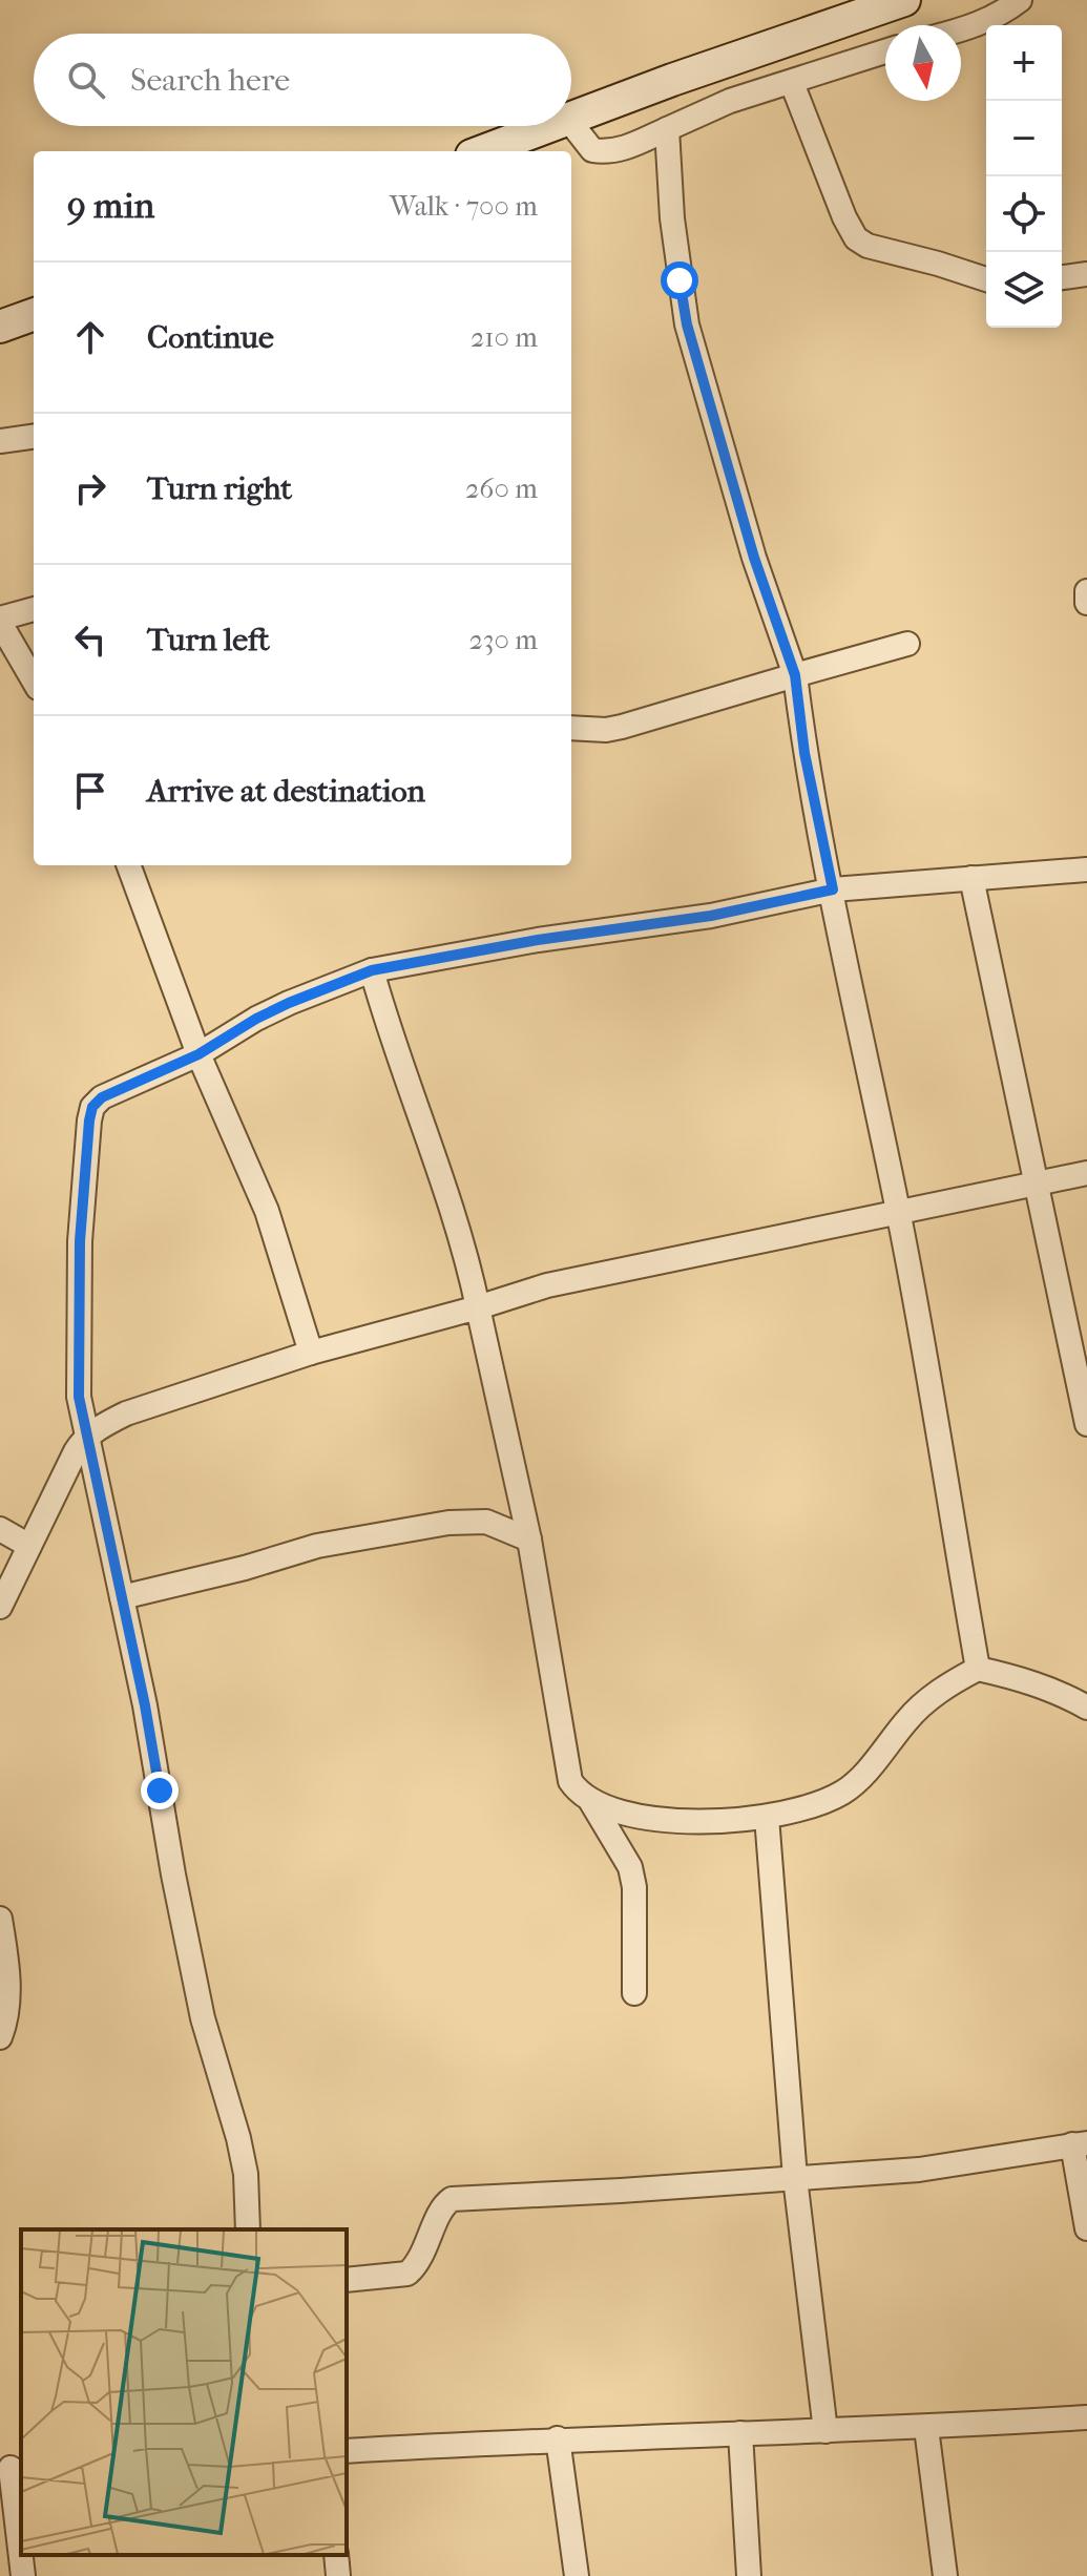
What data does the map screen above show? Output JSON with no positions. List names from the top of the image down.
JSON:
{
  "north": "bottom",
  "page": {
    "map_buttons": ["+", "−"],
    "search": "Search here",
    "heading": ["9 min", "Walk · 700 m"],
    "list": [
      ["Continue", "210 m"],
      ["Turn right", "260 m"],
      ["Turn left", "230 m"],
      "Arrive at destination"
    ]
  }
}
